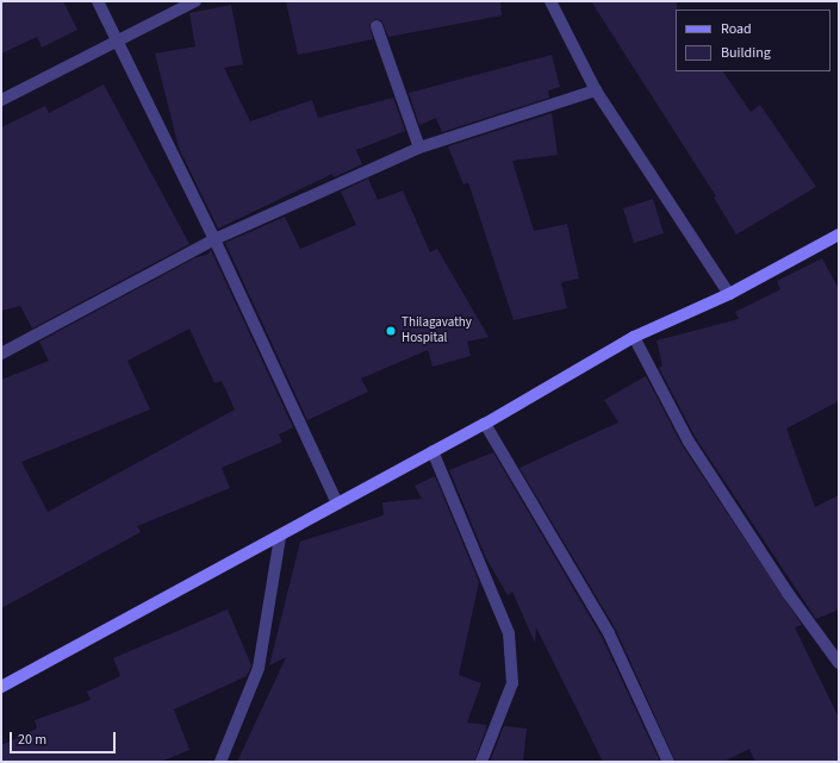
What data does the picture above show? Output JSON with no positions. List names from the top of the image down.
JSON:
{
  "places": ["Thilagavathy Hospital"],
  "legend": ["Road", "Building"],
  "scale_bar": "20 m"
}
